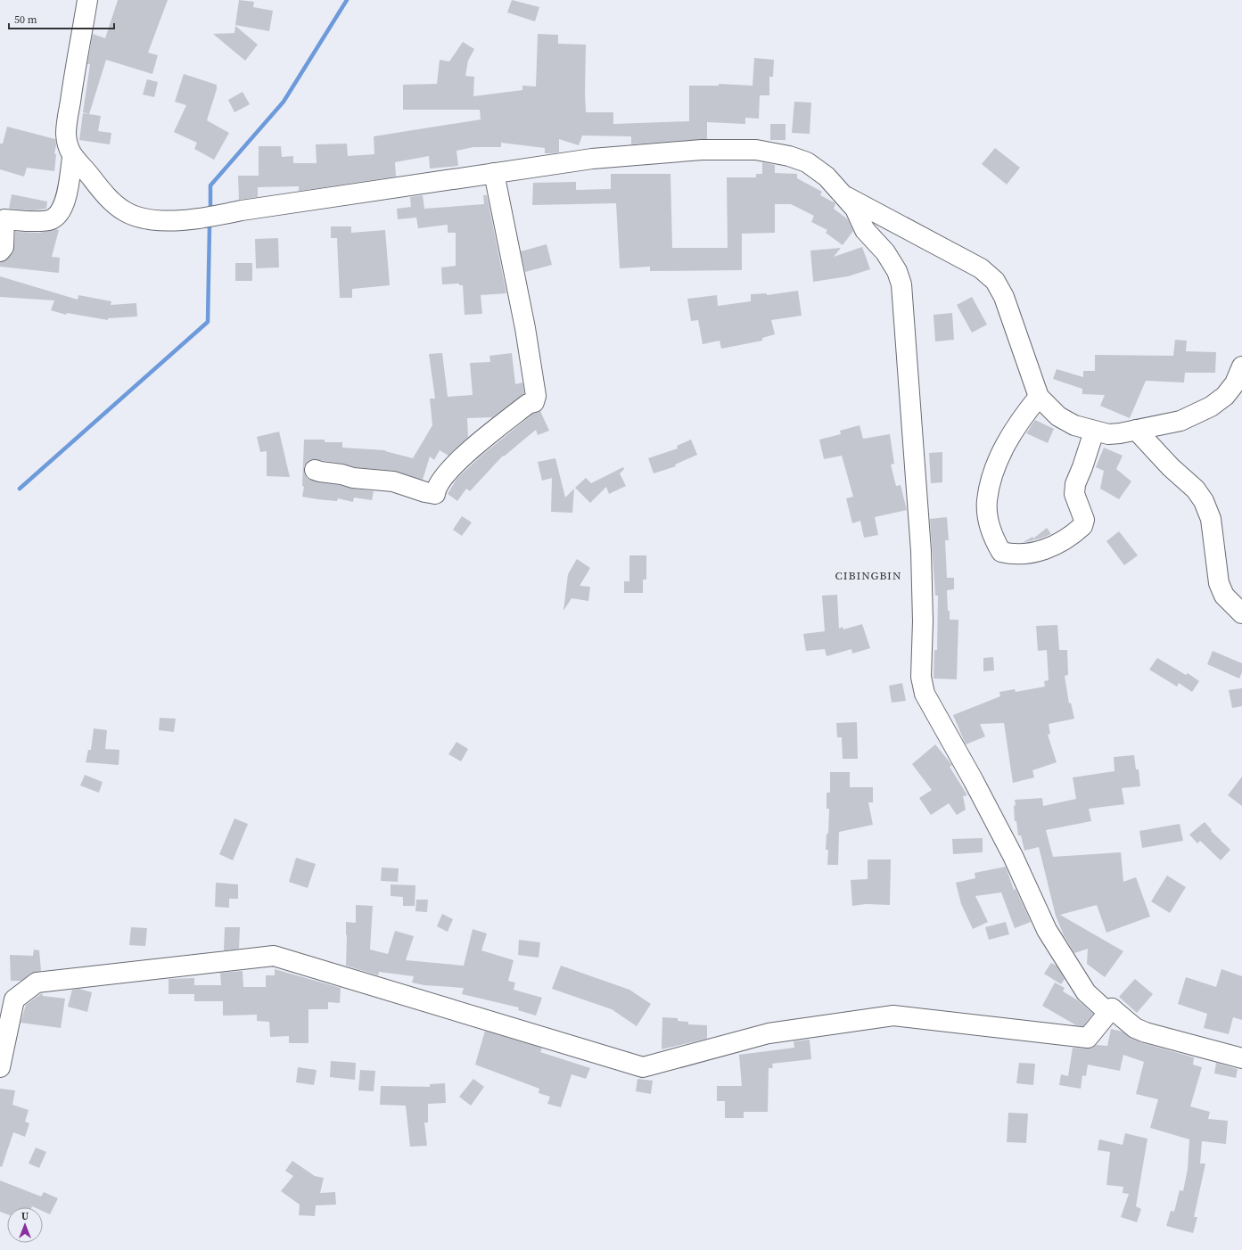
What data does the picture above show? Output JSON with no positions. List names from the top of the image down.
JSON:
{
  "districts": ["CIBINGBIN"],
  "scale_bar": "50 m",
  "north": "top"
}
